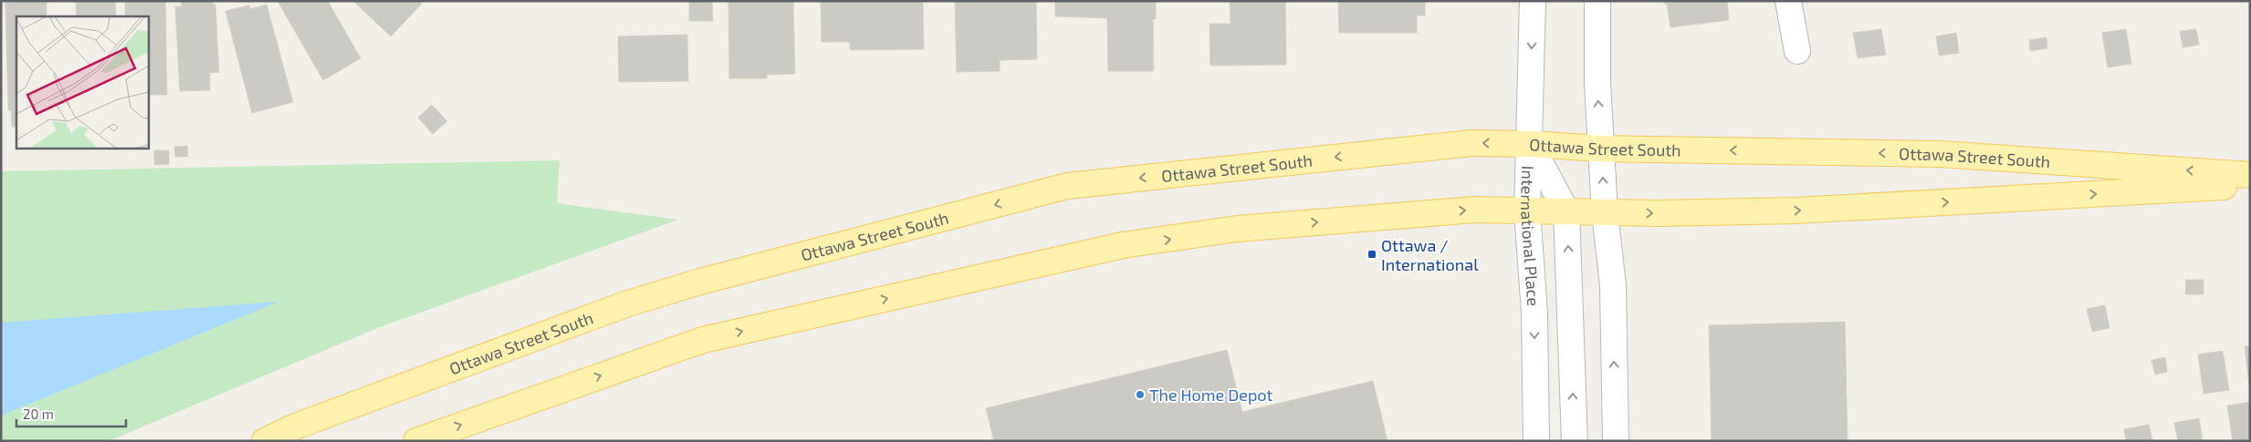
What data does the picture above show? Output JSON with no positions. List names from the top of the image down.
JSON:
{
  "streets": {
    "main road": ["Ottawa Street South"],
    "street": ["International Place"]
  },
  "crossings": [
    ["Ottawa Street South", "International Place"]
  ],
  "places": {
    "transit": ["Ottawa / International"],
    "other": ["The Home Depot"]
  },
  "scale_bar": "20 m"
}
